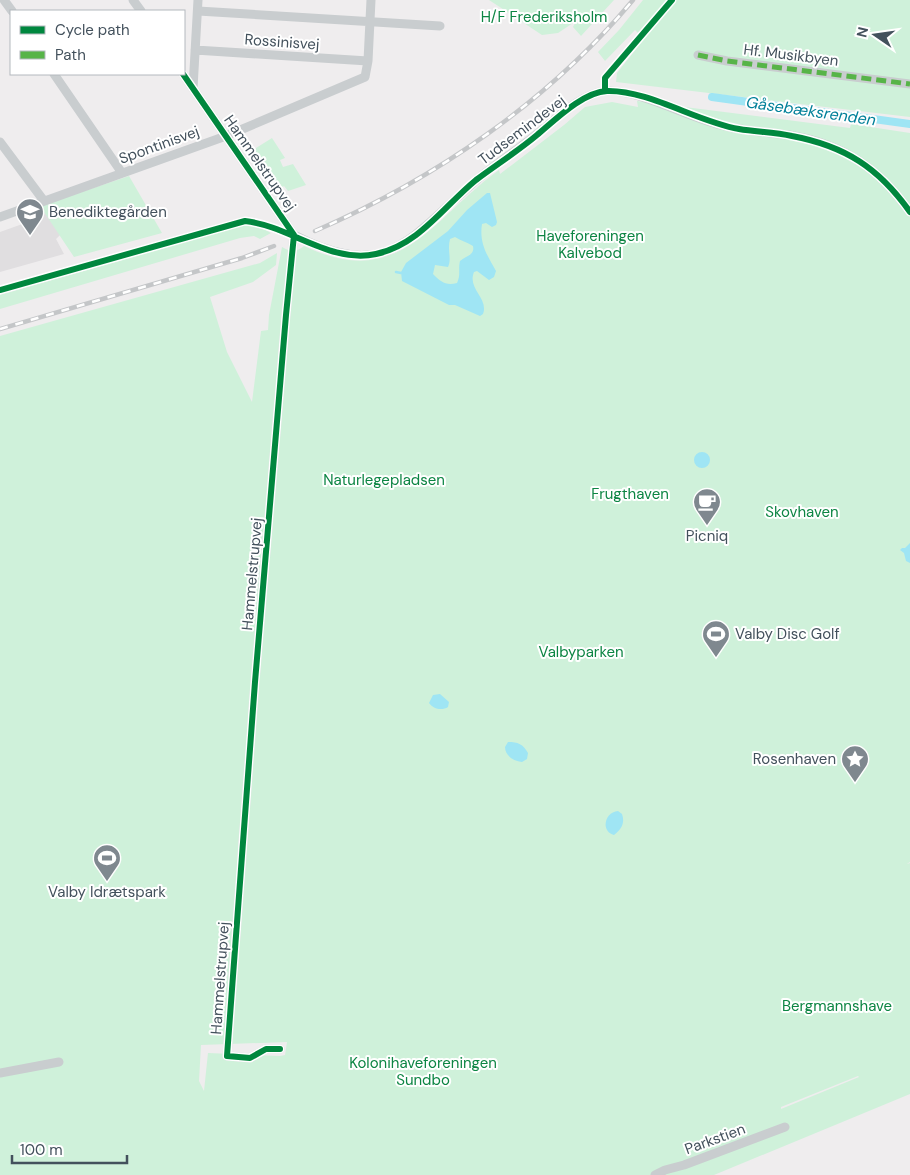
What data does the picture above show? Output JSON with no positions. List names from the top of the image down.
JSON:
{
  "streets": {
    "street": [
      "Rossinisvej",
      "Hf. Musikbyen",
      "Tudsemindevej",
      "Spontinisvej",
      "Hammelstrupvej",
      "Parkstien"
    ]
  },
  "crossings": [
    ["Rossinisvej", "Spontinisvej"],
    ["Tudsemindevej", "Hammelstrupvej"],
    ["Spontinisvej", "Hammelstrupvej"]
  ],
  "water": ["Gåsebæksrenden"],
  "parks": [
    "H/F Frederiksholm",
    "Haveforeningen Kalvebod",
    "Naturlegepladsen",
    "Frugthaven",
    "Skovhaven",
    "Valbyparken",
    "Bergmannshave",
    "Kolonihaveforeningen Sundbo"
  ],
  "places": {
    "school or university": ["Benediktegården"],
    "cafe": ["Picniq"],
    "sports": ["Valby Disc Golf", "Valby Idrætspark"],
    "place": ["Rosenhaven"]
  },
  "legend": ["Cycle path", "Path"],
  "scale_bar": "100 m",
  "north": "left"
}
